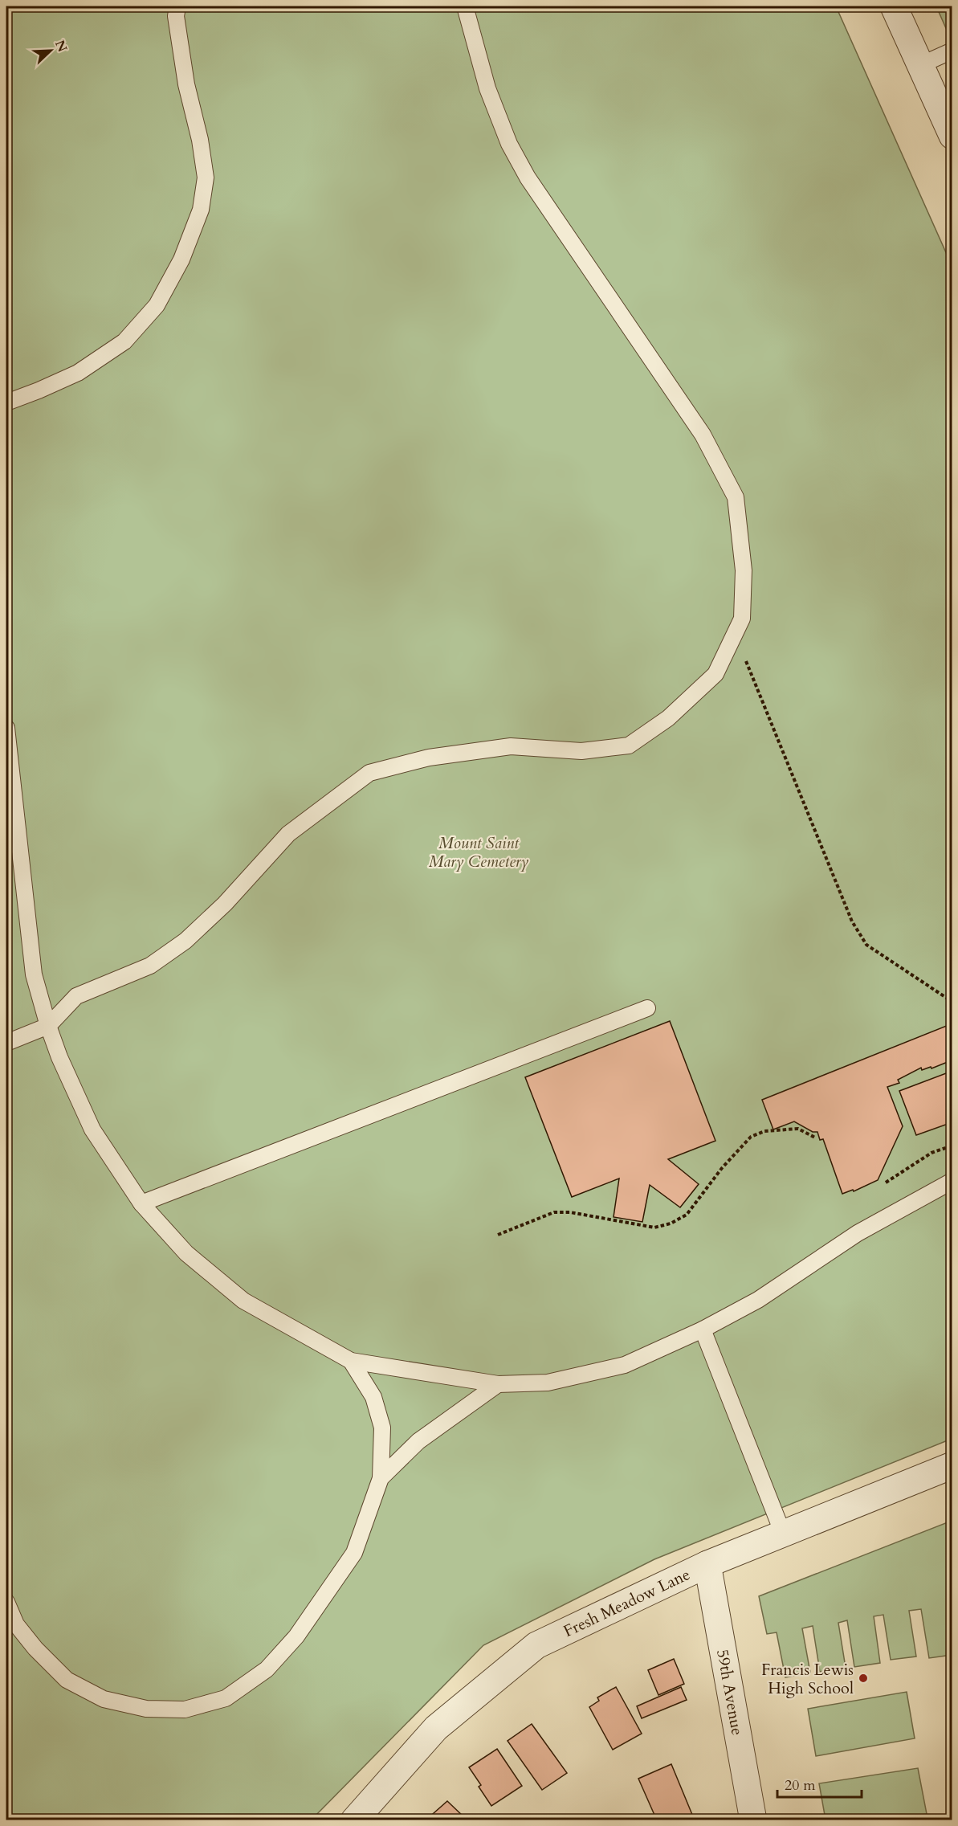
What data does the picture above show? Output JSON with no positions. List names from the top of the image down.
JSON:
{
  "streets": {
    "street": ["Fresh Meadow Lane", "59th Avenue"]
  },
  "crossings": [
    ["Fresh Meadow Lane", "59th Avenue"]
  ],
  "parks": ["Mount Saint Mary Cemetery"],
  "places": ["Francis Lewis High School"],
  "scale_bar": "20 m",
  "north": "top right"
}
